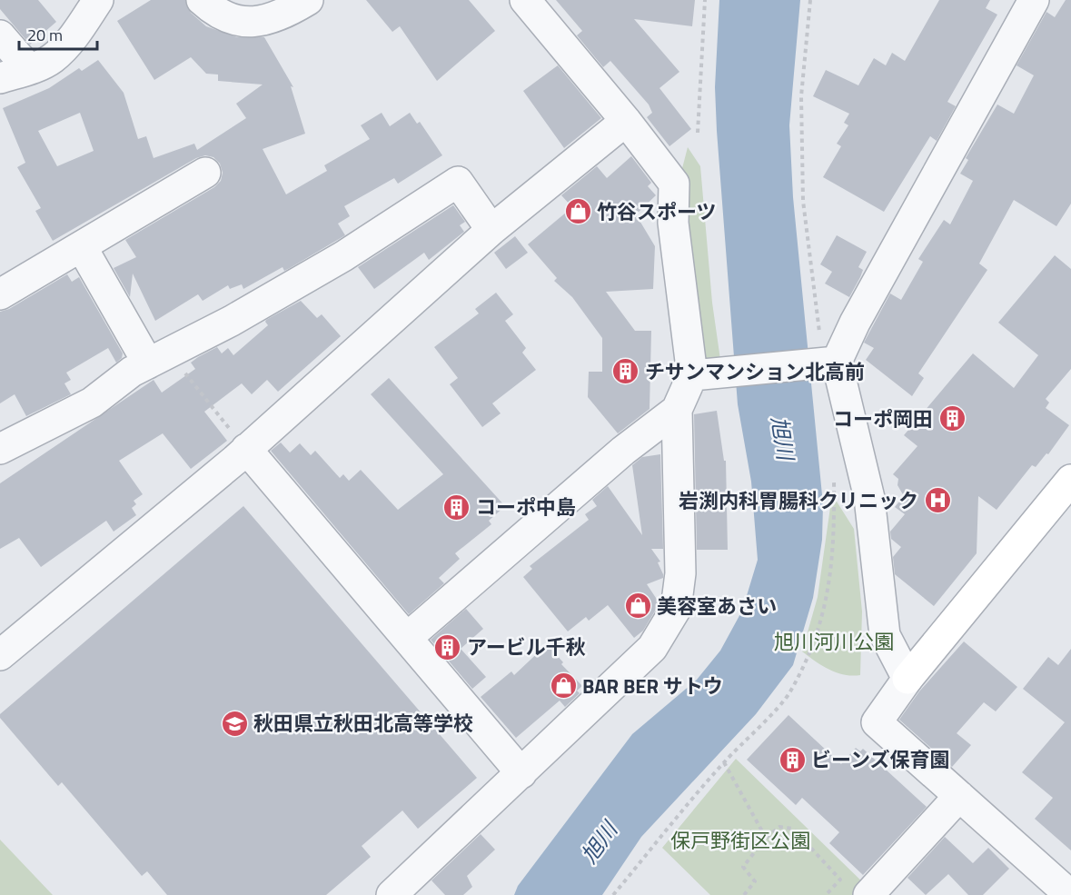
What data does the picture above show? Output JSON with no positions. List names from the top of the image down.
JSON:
{
  "water": ["旭川"],
  "parks": ["旭川河川公園", "保戸野街区公園"],
  "places": {
    "shop": ["竹谷スポーツ", "美容室あさい", "BAR BER サトウ"],
    "building": [
      "チサンマンション北高前",
      "コーポ岡田",
      "コーポ中島",
      "アービル千秋",
      "ビーンズ保育園"
    ],
    "hospital": ["岩渕内科胃腸科クリニック"],
    "school or university": ["秋田県立秋田北高等学校"]
  },
  "scale_bar": "20 m"
}
